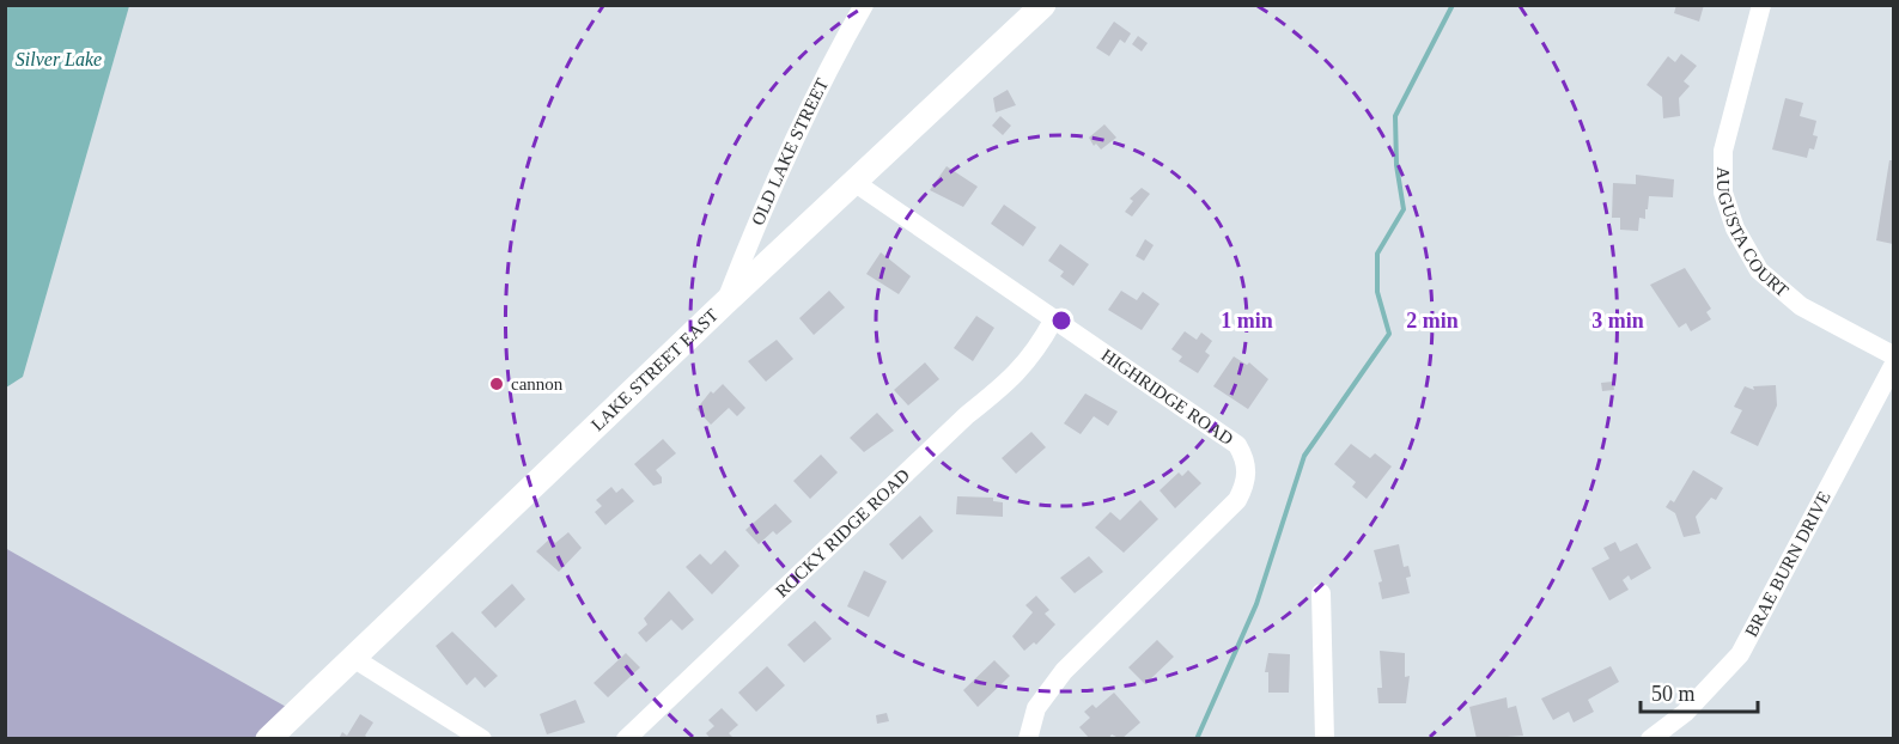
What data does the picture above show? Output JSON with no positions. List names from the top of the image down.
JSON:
{
  "streets": {
    "main road": ["LAKE STREET EAST"],
    "street": [
      "OLD LAKE STREET",
      "AUGUSTA COURT",
      "HIGHRIDGE ROAD",
      "ROCKY RIDGE ROAD",
      "BRAE BURN DRIVE"
    ]
  },
  "crossings": [
    ["OLD LAKE STREET", "LAKE STREET EAST"],
    ["LAKE STREET EAST", "HIGHRIDGE ROAD"],
    ["HIGHRIDGE ROAD", "ROCKY RIDGE ROAD"]
  ],
  "water": ["Silver Lake"],
  "places": ["cannon"],
  "scale_bar": "50 m",
  "rings": ["1 min", "2 min", "3 min"]
}
